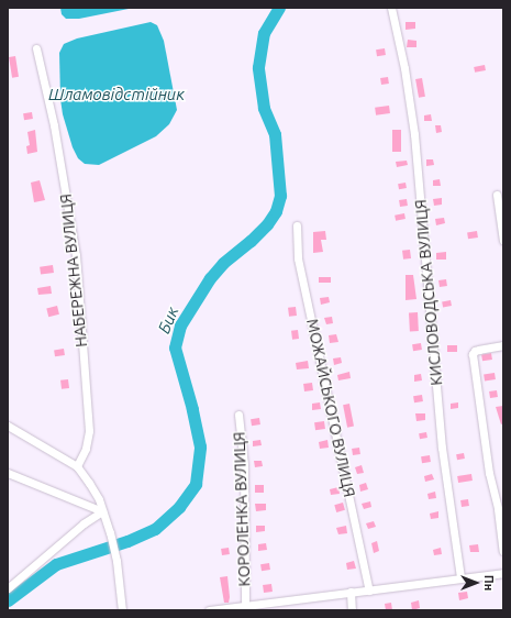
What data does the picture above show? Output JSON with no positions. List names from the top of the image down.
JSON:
{
  "streets": {
    "street": [
      "НАБЕРЕЖНА ВУЛИЦЯ",
      "КИСЛОВОДСЬКА ВУЛИЦЯ",
      "МОЖАЙСЬКОГО ВУЛИЦЯ",
      "КОРОЛЕНКА ВУЛИЦЯ"
    ]
  },
  "water": ["Шламовідстійник", "Бик"],
  "north": "right"
}
